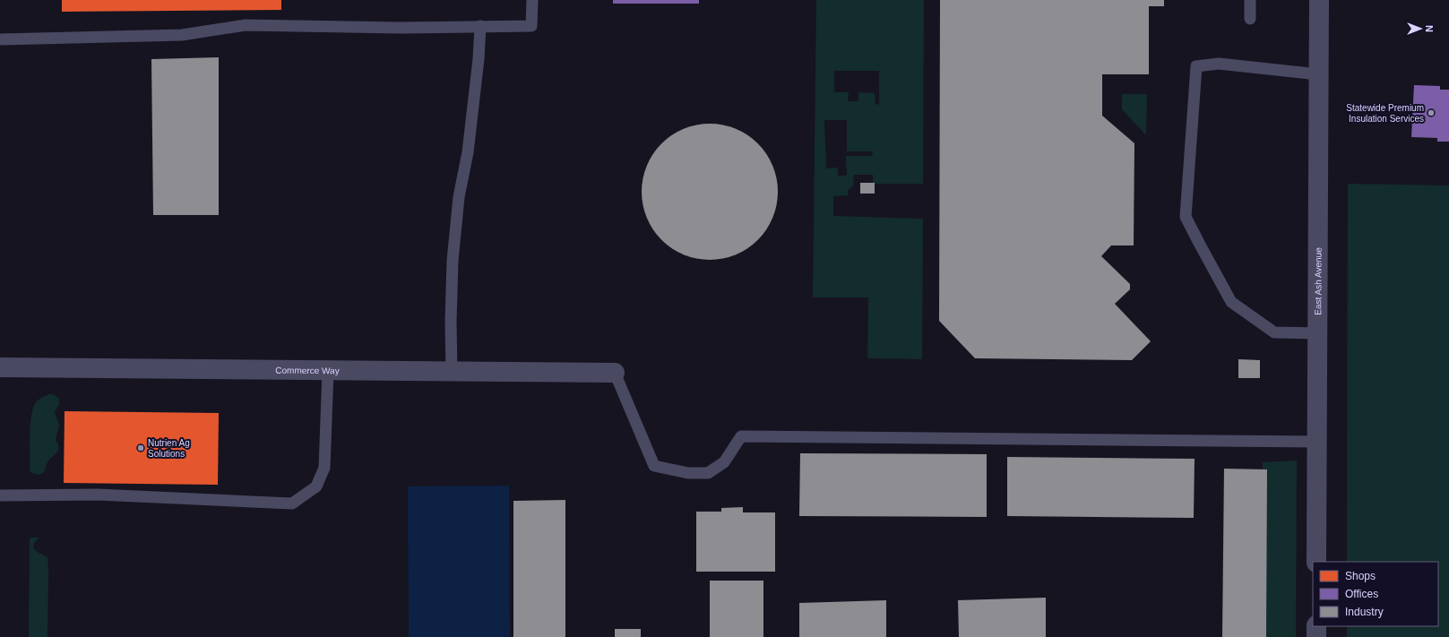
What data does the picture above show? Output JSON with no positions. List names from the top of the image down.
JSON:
{
  "streets": {
    "street": ["East Ash Avenue", "Commerce Way"]
  },
  "places": ["Statewide Premium Insulation Services", "Nutrien Ag Solutions"],
  "legend": ["Shops", "Offices", "Industry"],
  "north": "right"
}
